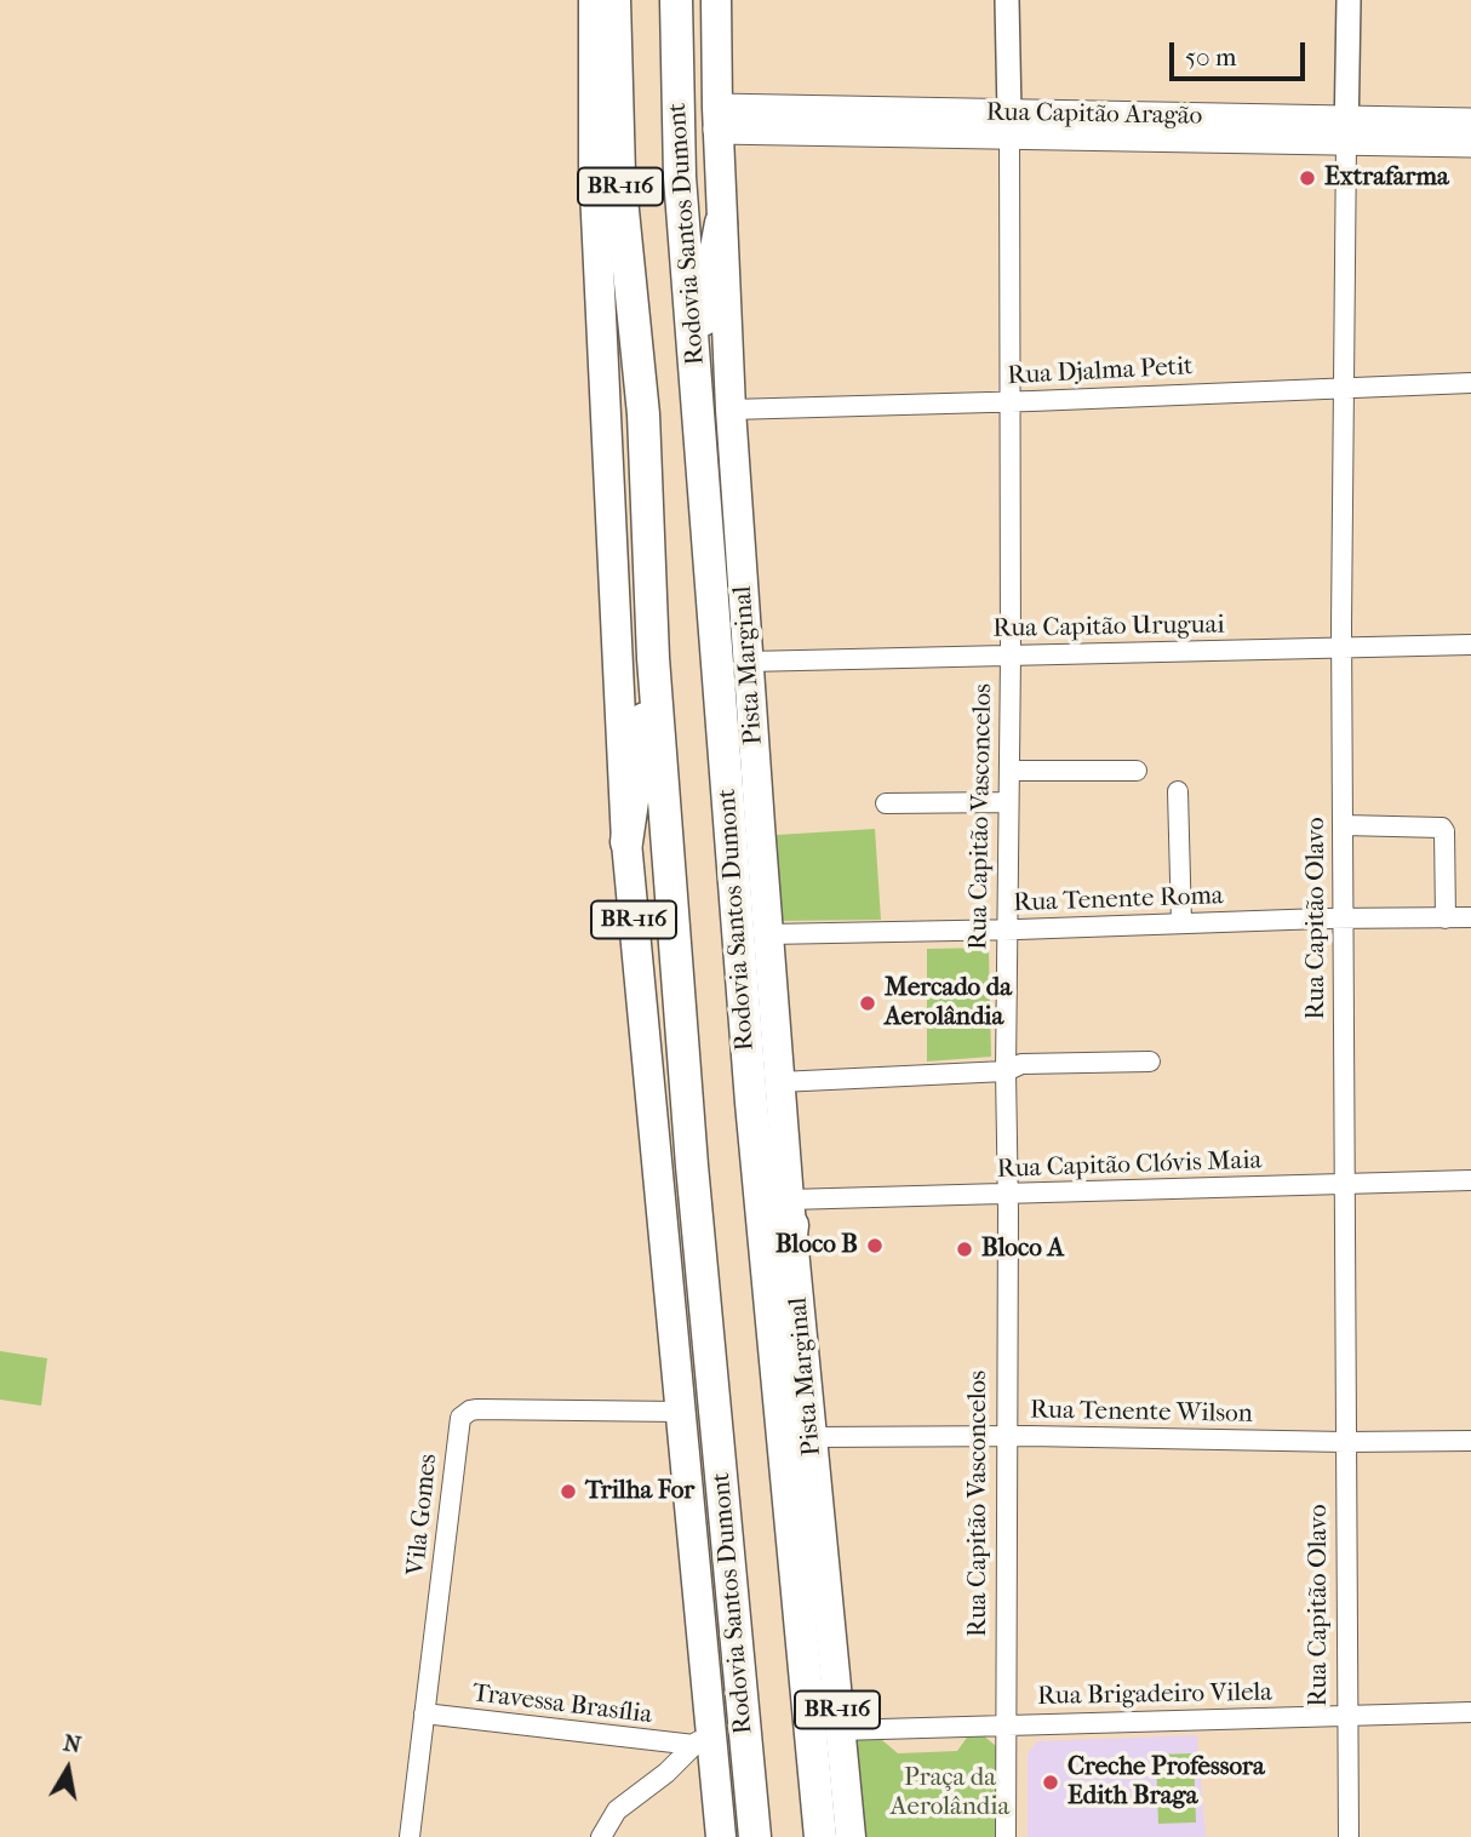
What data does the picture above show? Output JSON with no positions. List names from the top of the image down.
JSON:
{
  "streets": {
    "highway": ["BR-116", "Rodovia Santos Dumont"],
    "main road": ["Rua Capitão Aragão", "Pista Marginal"],
    "street": [
      "Rua Djalma Petit",
      "Rua Capitão Uruguai",
      "Rua Capitão Vasconcelos",
      "Rua Tenente Roma",
      "Rua Capitão Olavo",
      "Rua Capitão Clóvis Maia",
      "Rua Tenente Wilson",
      "Vila Gomes",
      "Rua Brigadeiro Vilela",
      "Travessa Brasília"
    ]
  },
  "crossings": [
    ["Rua Capitão Aragão", "Pista Marginal"],
    ["Rua Capitão Aragão", "Rua Capitão Vasconcelos"],
    ["Rua Capitão Aragão", "Rua Capitão Olavo"],
    ["BR-116", "Vila Gomes"],
    ["BR-116", "Travessa Brasília"],
    ["Rua Djalma Petit", "Pista Marginal"],
    ["Rua Djalma Petit", "Rua Capitão Vasconcelos"],
    ["Rua Djalma Petit", "Rua Capitão Olavo"],
    ["Rua Capitão Uruguai", "Pista Marginal"],
    ["Rua Capitão Uruguai", "Rua Capitão Vasconcelos"],
    ["Rua Capitão Uruguai", "Rua Capitão Olavo"],
    ["Pista Marginal", "Rua Tenente Roma"],
    ["Pista Marginal", "Rua Capitão Clóvis Maia"],
    ["Pista Marginal", "Rua Tenente Wilson"],
    ["Pista Marginal", "Rua Brigadeiro Vilela"],
    ["Rua Capitão Vasconcelos", "Rua Tenente Roma"],
    ["Rua Capitão Vasconcelos", "Rua Capitão Clóvis Maia"],
    ["Rua Capitão Vasconcelos", "Rua Tenente Wilson"],
    ["Rua Capitão Vasconcelos", "Rua Brigadeiro Vilela"],
    ["Rua Tenente Roma", "Rua Capitão Olavo"],
    ["Rua Capitão Olavo", "Rua Capitão Clóvis Maia"],
    ["Rua Capitão Olavo", "Rua Tenente Wilson"],
    ["Rua Capitão Olavo", "Rua Brigadeiro Vilela"],
    ["Vila Gomes", "Travessa Brasília"]
  ],
  "parks": ["Praça da Aerolândia"],
  "places": [
    "Extrafarma",
    "Mercado da Aerolândia",
    "Bloco B",
    "Bloco A",
    "Trilha For",
    "Creche Professora Edith Braga"
  ],
  "scale_bar": "50 m",
  "north": "top"
}
